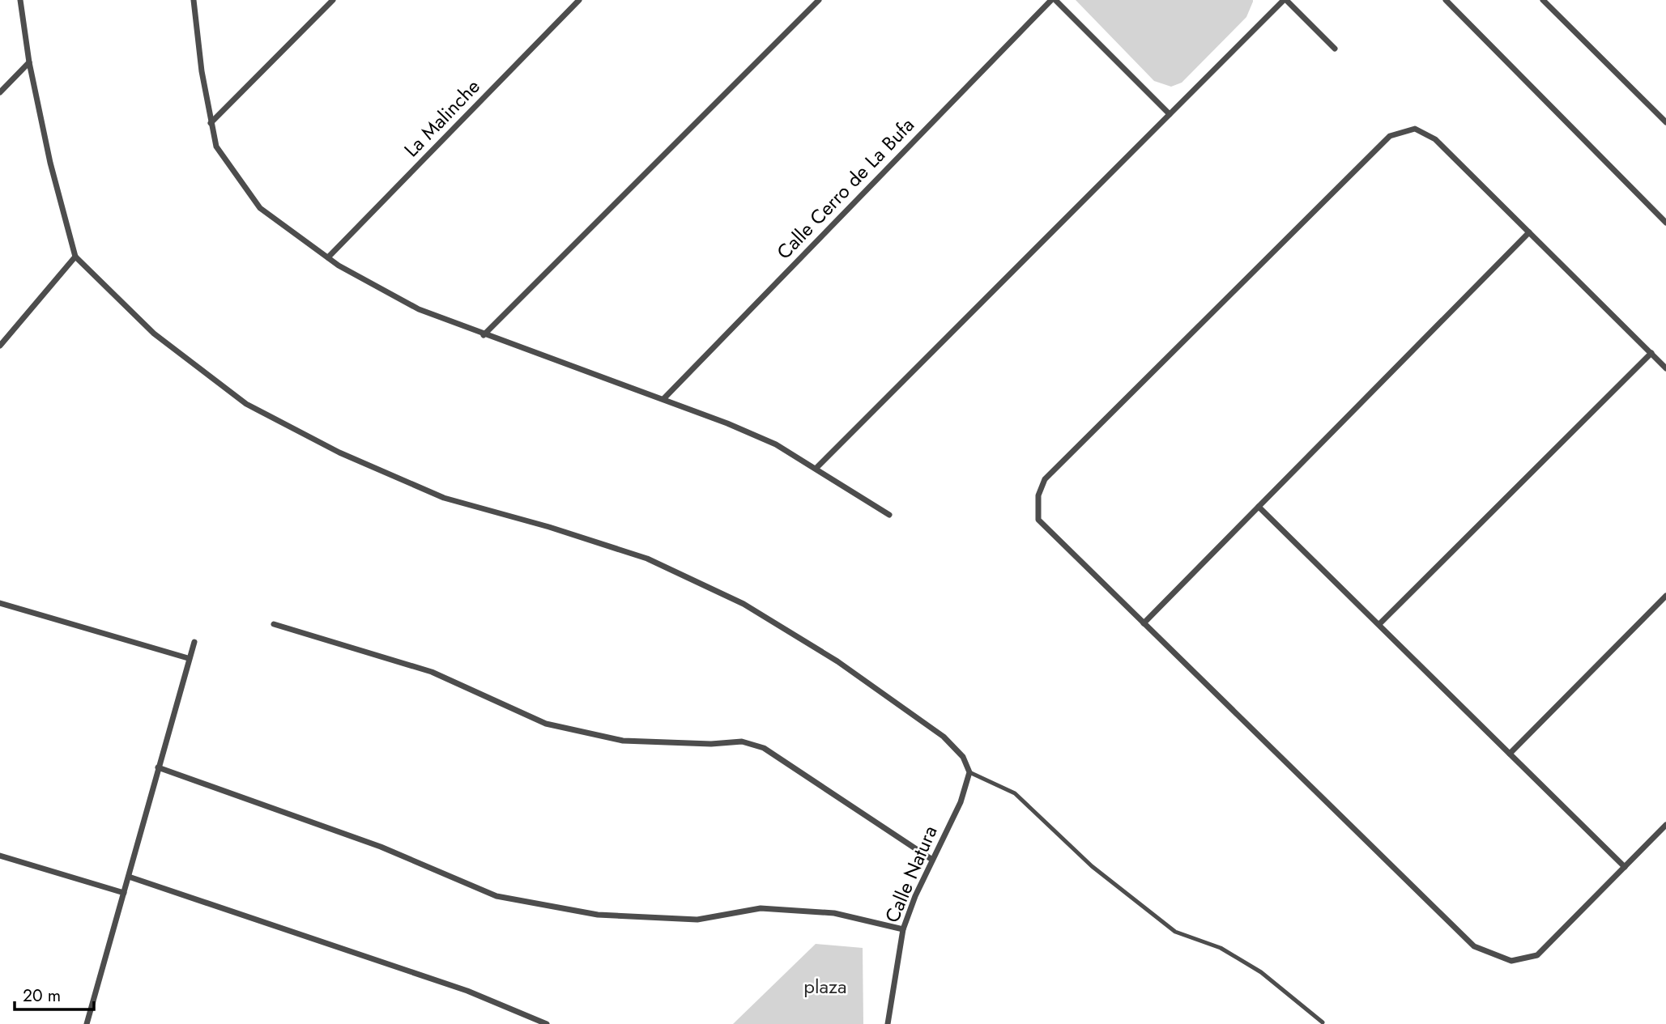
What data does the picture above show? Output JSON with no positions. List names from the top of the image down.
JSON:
{
  "streets": {
    "street": ["La Malinche", "Calle Cerro de La Bufa", "Calle Natura"]
  },
  "parks": ["plaza"],
  "scale_bar": "20 m"
}
